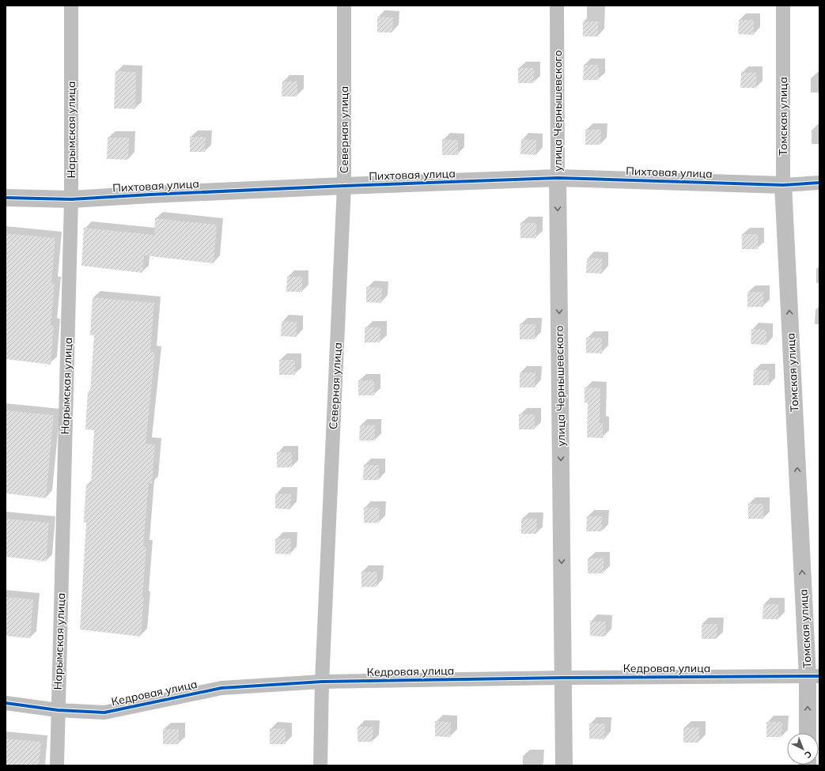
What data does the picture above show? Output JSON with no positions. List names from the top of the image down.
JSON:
{
  "streets": {
    "street": [
      "улица Чернышевского",
      "Томская улица",
      "Нарымская улица",
      "Северная улица",
      "Пихтовая улица",
      "Кедровая улица"
    ]
  },
  "crossings": [
    ["улица Чернышевского", "Пихтовая улица"],
    ["улица Чернышевского", "Кедровая улица"],
    ["Томская улица", "Пихтовая улица"],
    ["Томская улица", "Кедровая улица"],
    ["Нарымская улица", "Пихтовая улица"],
    ["Нарымская улица", "Кедровая улица"],
    ["Северная улица", "Пихтовая улица"],
    ["Северная улица", "Кедровая улица"]
  ],
  "one_way": ["улица Чернышевского", "Томская улица"],
  "north": "bottom right"
}
